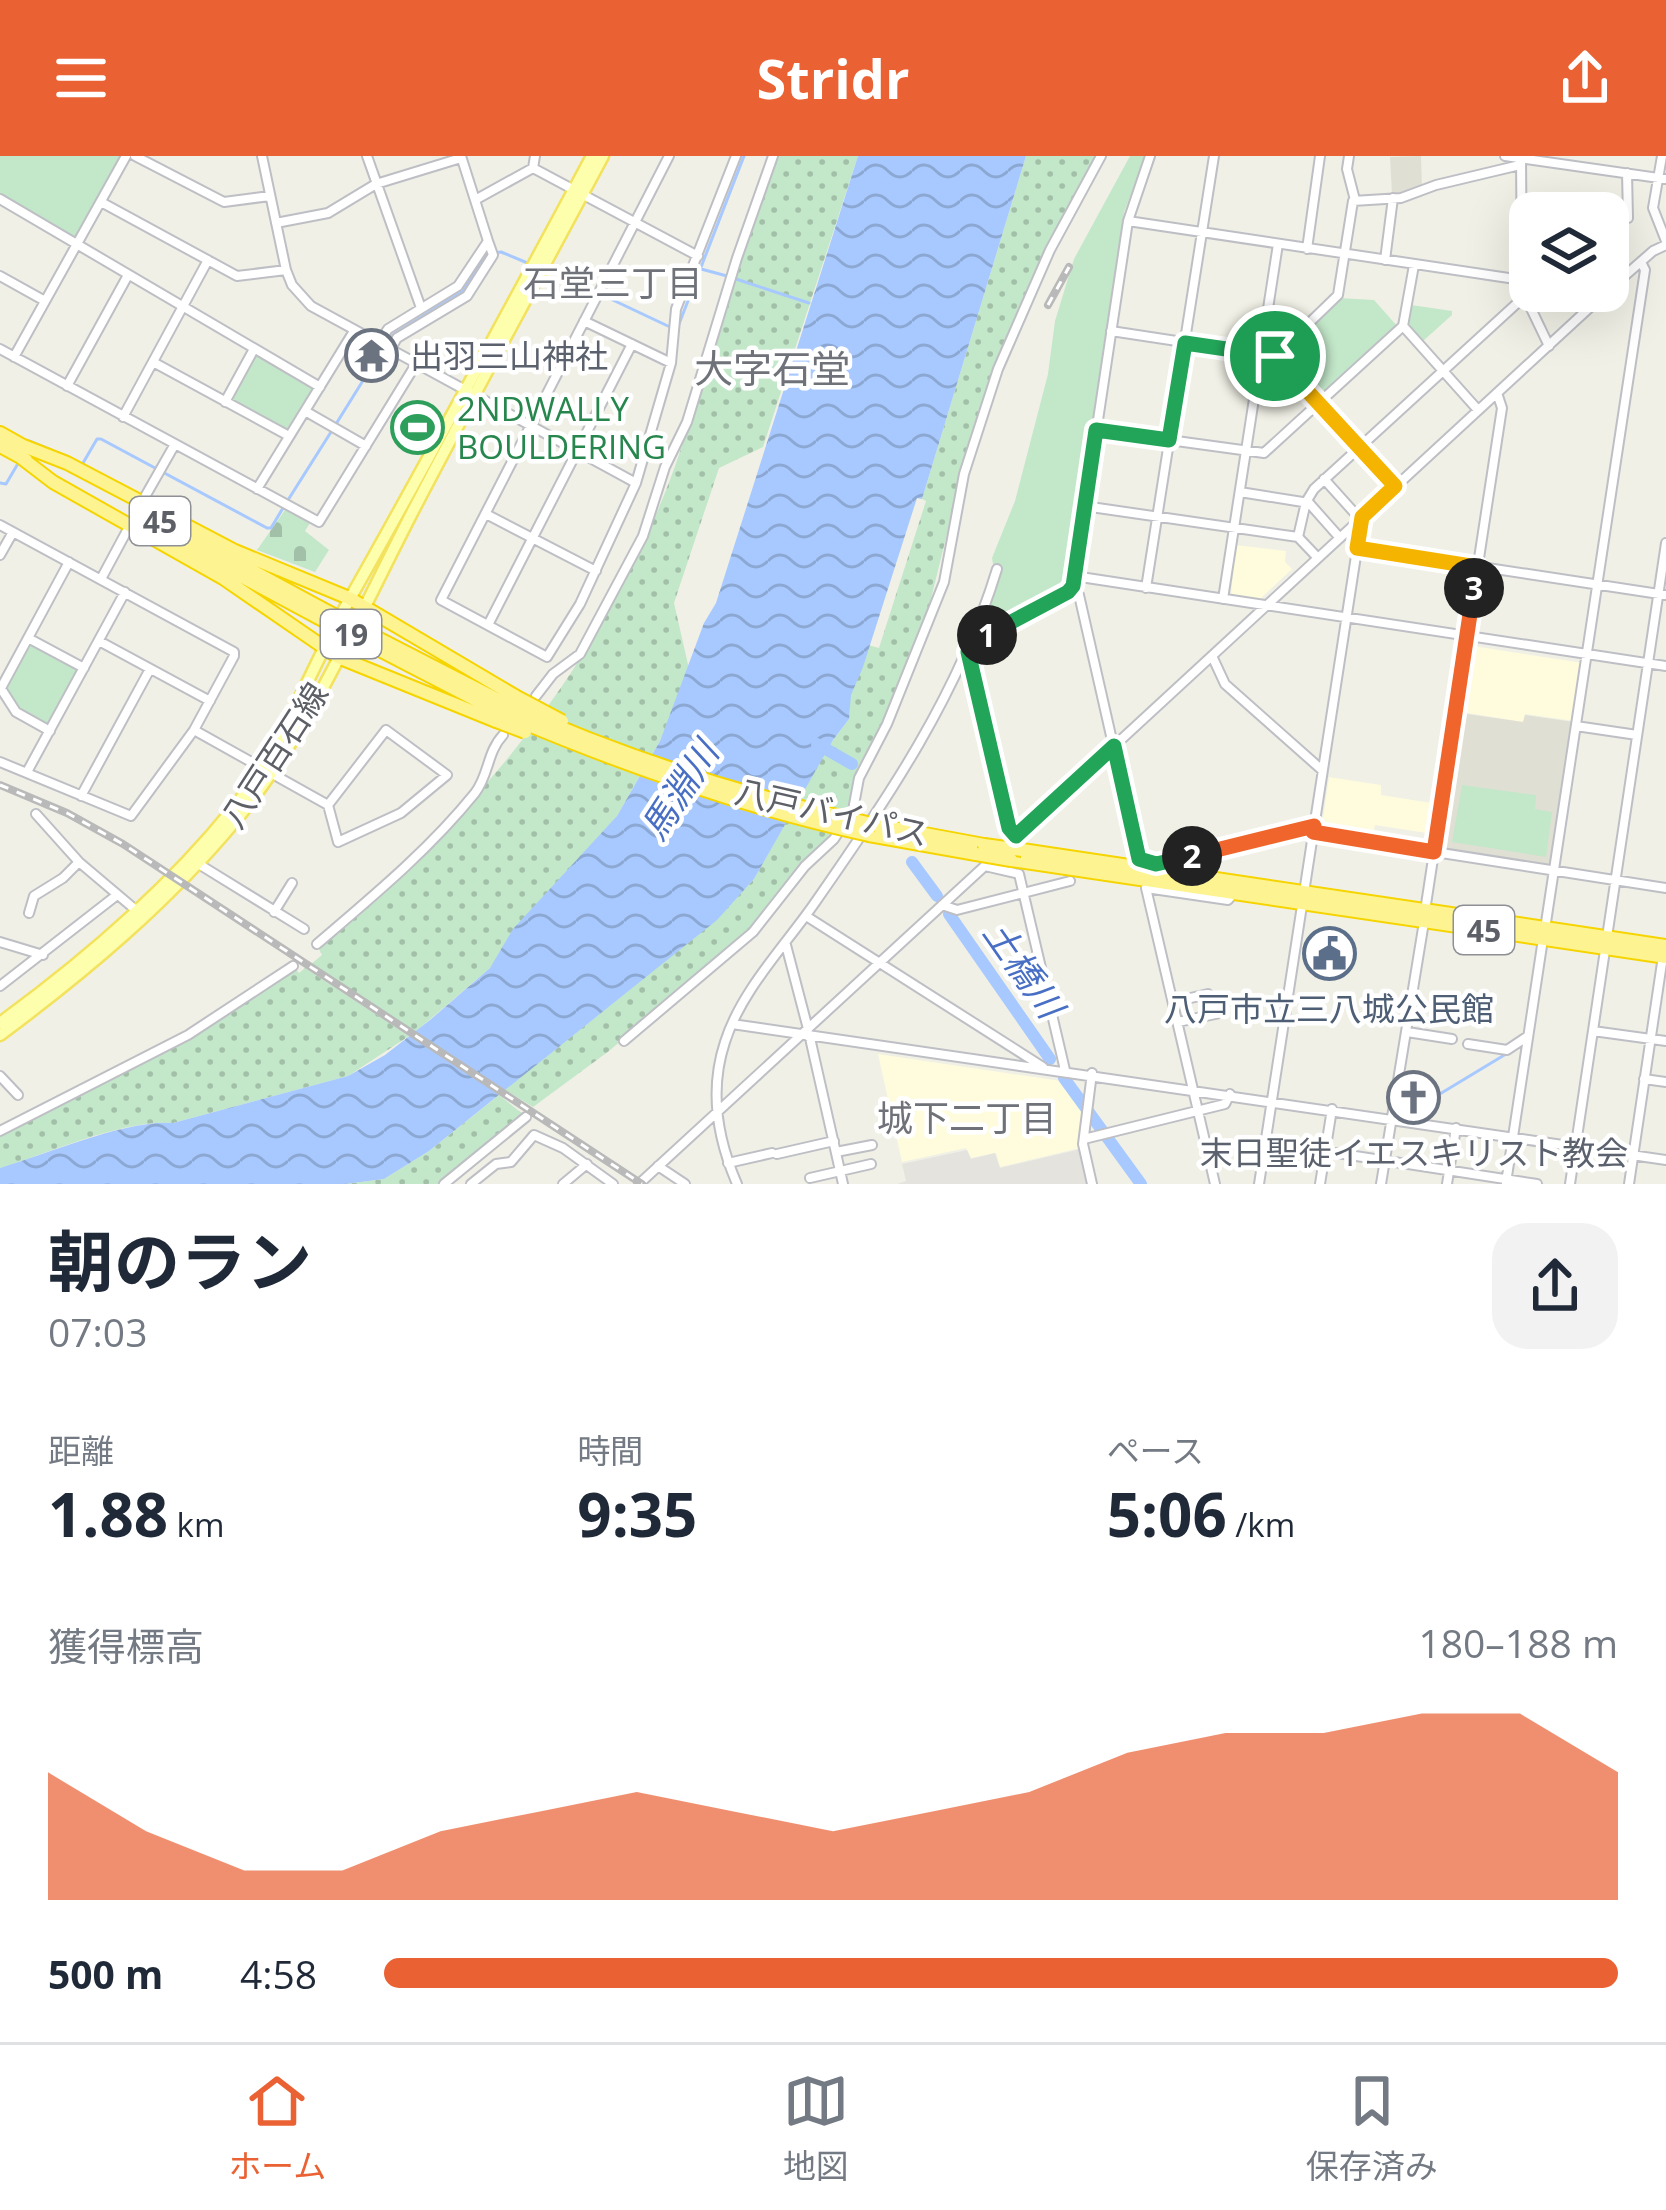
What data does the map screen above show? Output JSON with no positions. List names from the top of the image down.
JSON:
{
  "streets": {
    "highway": ["45", "八戸バイパス"],
    "main road": ["19", "八戸百石線"]
  },
  "districts": ["石堂三丁目", "大字石堂", "城下二丁目"],
  "water": ["馬淵川", "土橋川"],
  "places": {
    "temple": ["出羽三山神社"],
    "sports": ["2NDWALLY BOULDERING"],
    "public building": ["八戸市立三八城公民館"],
    "church": ["末日聖徒イエスキリスト教会"]
  },
  "page": {
    "header": "Stridr",
    "pins": ["3", "1", "2"],
    "heading": ["朝のラン", "07:03"],
    "stats": [
      ["距離", "1.88 km"],
      ["時間", "9:35"],
      ["ペース", "5:06 /km"]
    ],
    "chart": ["獲得標高", "180–188 m"],
    "list": [
      {
        "name": "500 m",
        "note": "4:58"
      }
    ],
    "tabs": ["ホーム", "地図", "保存済み"]
  }
}
